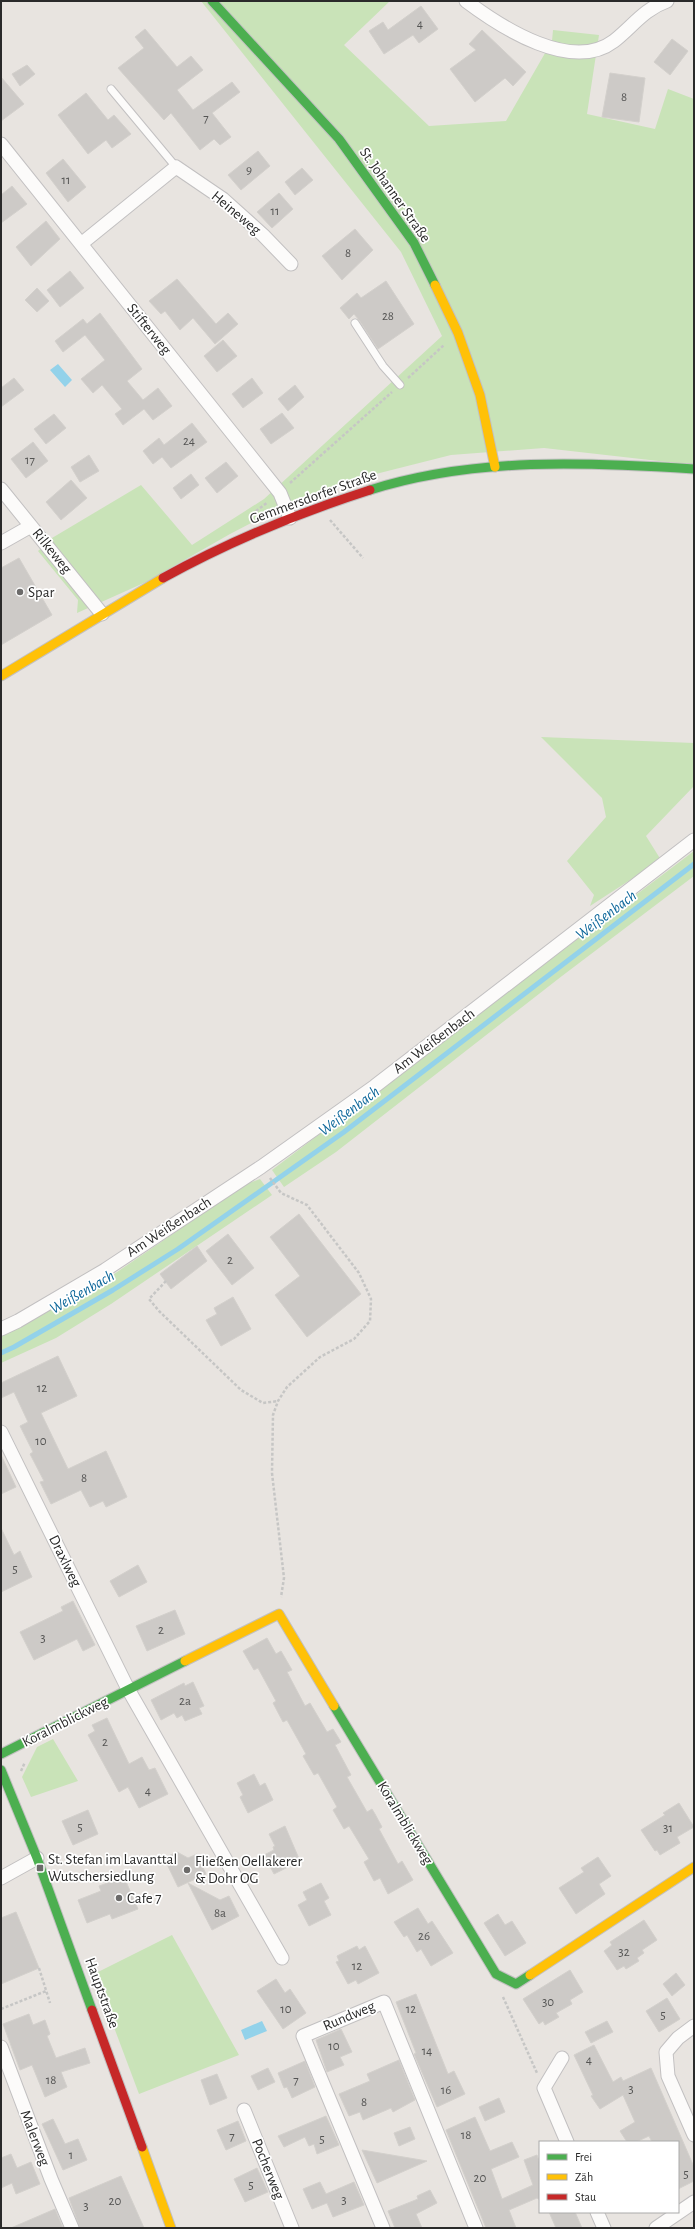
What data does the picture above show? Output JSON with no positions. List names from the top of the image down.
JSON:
{
  "streets": {
    "street": [
      "St. Johanner Straße",
      "Heineweg",
      "Stifterweg",
      "Gemmersdorfer Straße",
      "Rilkeweg",
      "Am Weißenbach",
      "Draxlweg",
      "Koralmblickweg",
      "Hauptstraße",
      "Rundweg",
      "Malerweg",
      "Pocherweg"
    ]
  },
  "crossings": [
    ["St. Johanner Straße", "Gemmersdorfer Straße"],
    ["Stifterweg", "Gemmersdorfer Straße"],
    ["Gemmersdorfer Straße", "Rilkeweg"],
    ["Draxlweg", "Koralmblickweg"]
  ],
  "water": ["Weißenbach"],
  "places": {
    "other": ["Spar", "Fließen Oellakerer & Dohr OG", "Cafe 7"],
    "transit": ["St. Stefan im Lavanttal Wutschersiedlung"]
  },
  "house_numbers": [
    "4",
    "8",
    "7",
    "9",
    "11",
    "11",
    "8",
    "28",
    "24",
    "17",
    "2",
    "12",
    "10",
    "8",
    "5",
    "2",
    "3",
    "2a",
    "2",
    "4",
    "5",
    "31",
    "8a",
    "26",
    "32",
    "12",
    "30",
    "10",
    "12",
    "5",
    "10",
    "14",
    "4",
    "18",
    "7",
    "3",
    "16",
    "8",
    "18",
    "7",
    "5",
    "1",
    "5",
    "20",
    "5",
    "3",
    "20",
    "3"
  ],
  "legend": ["Frei", "Zäh", "Stau"]
}
